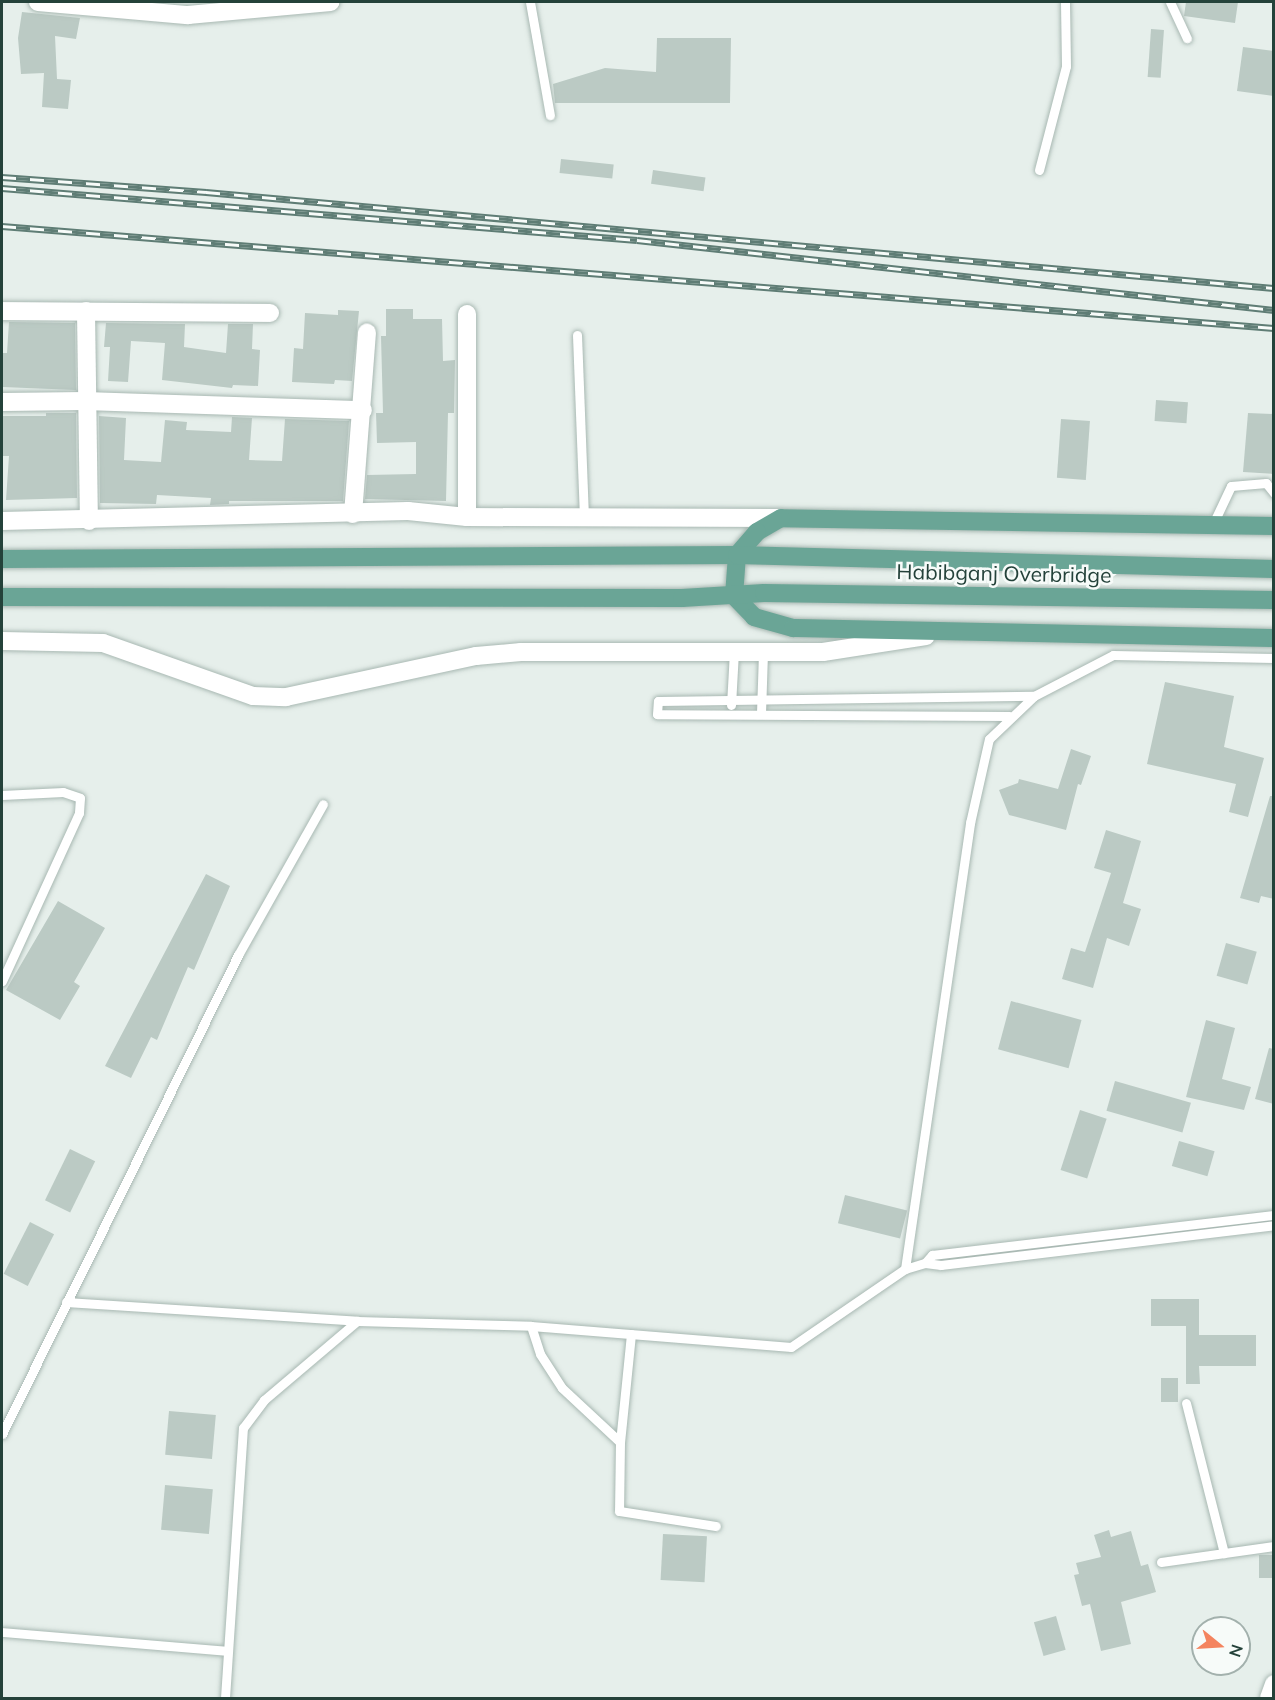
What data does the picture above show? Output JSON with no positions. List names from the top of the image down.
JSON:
{
  "streets": {
    "main road": ["Habibganj Overbridge"]
  },
  "north": "right"
}
